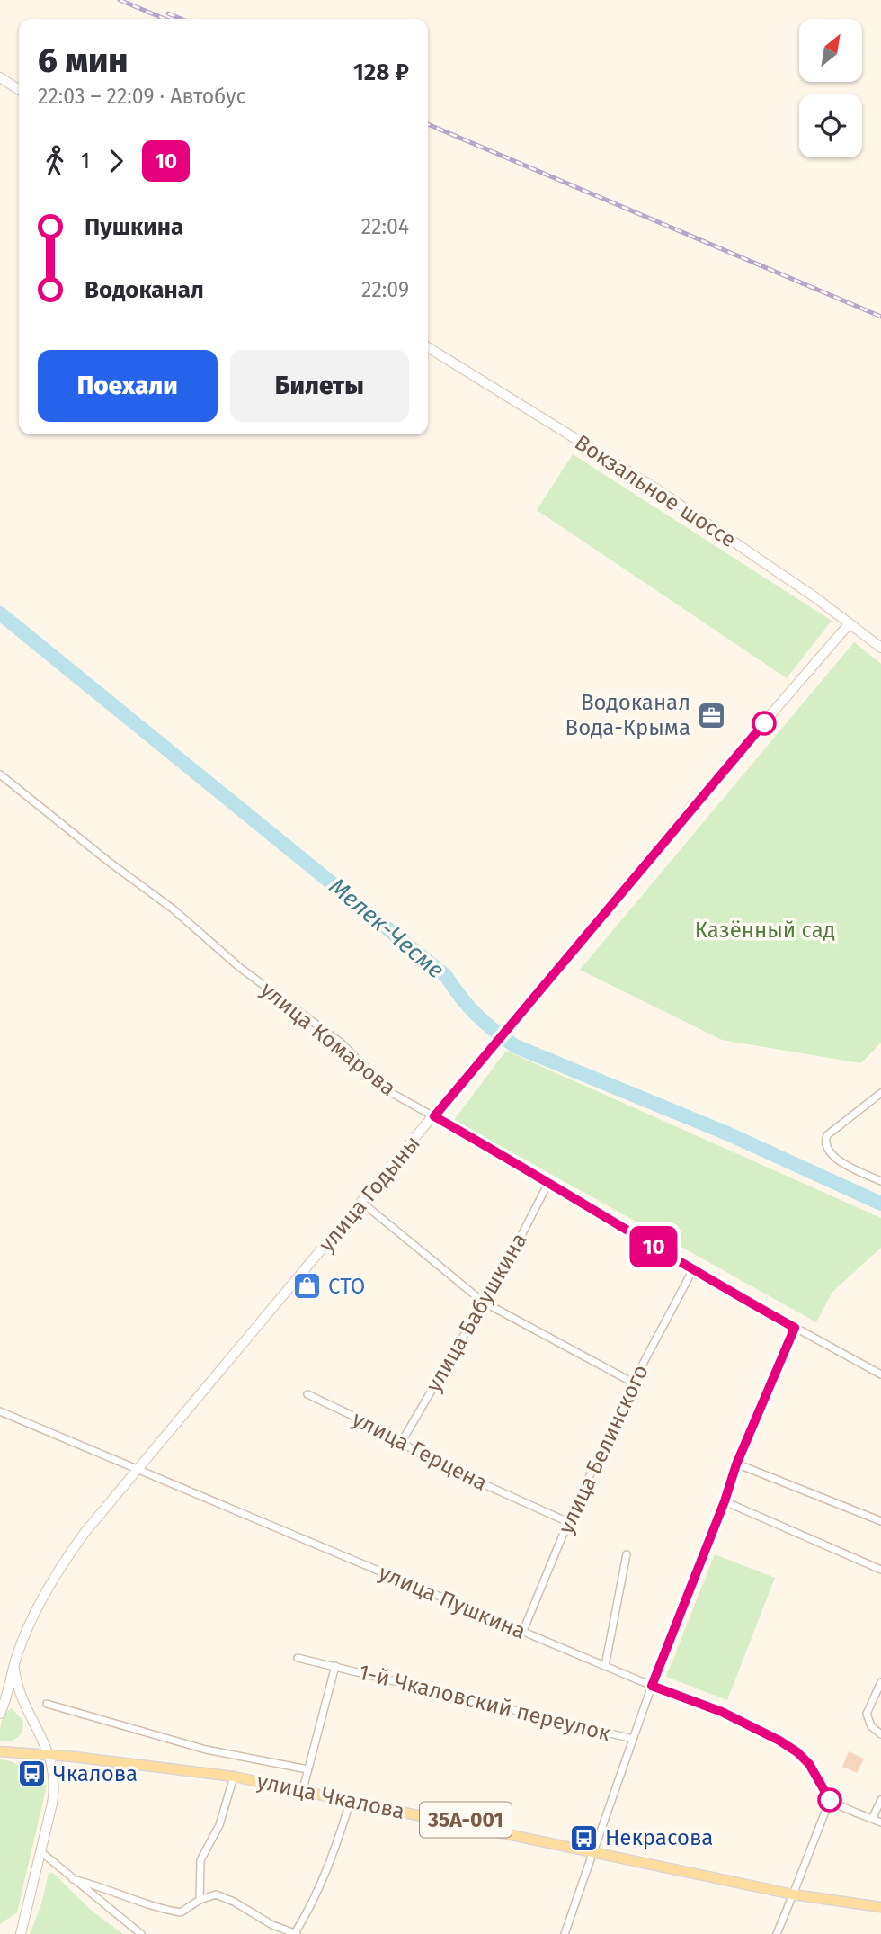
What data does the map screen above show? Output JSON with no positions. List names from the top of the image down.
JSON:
{
  "streets": {
    "main road": [
      "Вокзальное шоссе",
      "улица Годыны",
      "улица Чкалова",
      "35А-001"
    ],
    "street": [
      "улица Комарова",
      "улица Бабушкина",
      "улица Белинского",
      "улица Герцена",
      "улица Пушкина",
      "1-й Чкаловский переулок"
    ]
  },
  "crossings": [
    ["Вокзальное шоссе", "улица Годыны"],
    ["улица Комарова", "улица Годыны"],
    ["улица Комарова", "улица Бабушкина"],
    ["улица Комарова", "улица Белинского"],
    ["улица Годыны", "улица Пушкина"],
    ["улица Бабушкина", "улица Герцена"],
    ["улица Белинского", "улица Герцена"],
    ["улица Белинского", "улица Пушкина"],
    ["1-й Чкаловский переулок", "улица Чкалова"]
  ],
  "water": ["Мелек-Чесме"],
  "parks": ["Казённый сад"],
  "places": {
    "office": ["Водоканал Вода-Крыма"],
    "shop": ["СТО"],
    "bus stop": ["Чкалова", "Некрасова"]
  },
  "lines": ["bus line 10"],
  "north": "top right",
  "page": {
    "on_map": "10",
    "heading": ["6 мин", "22:03 – 22:09 · Автобус", "128 ₽"],
    "legs": ["1", "10"],
    "list": [
      {
        "name": "Пушкина",
        "value": "22:04"
      },
      {
        "name": "Водоканал",
        "value": "22:09"
      }
    ],
    "buttons": ["Поехали", "Билеты"]
  }
}
